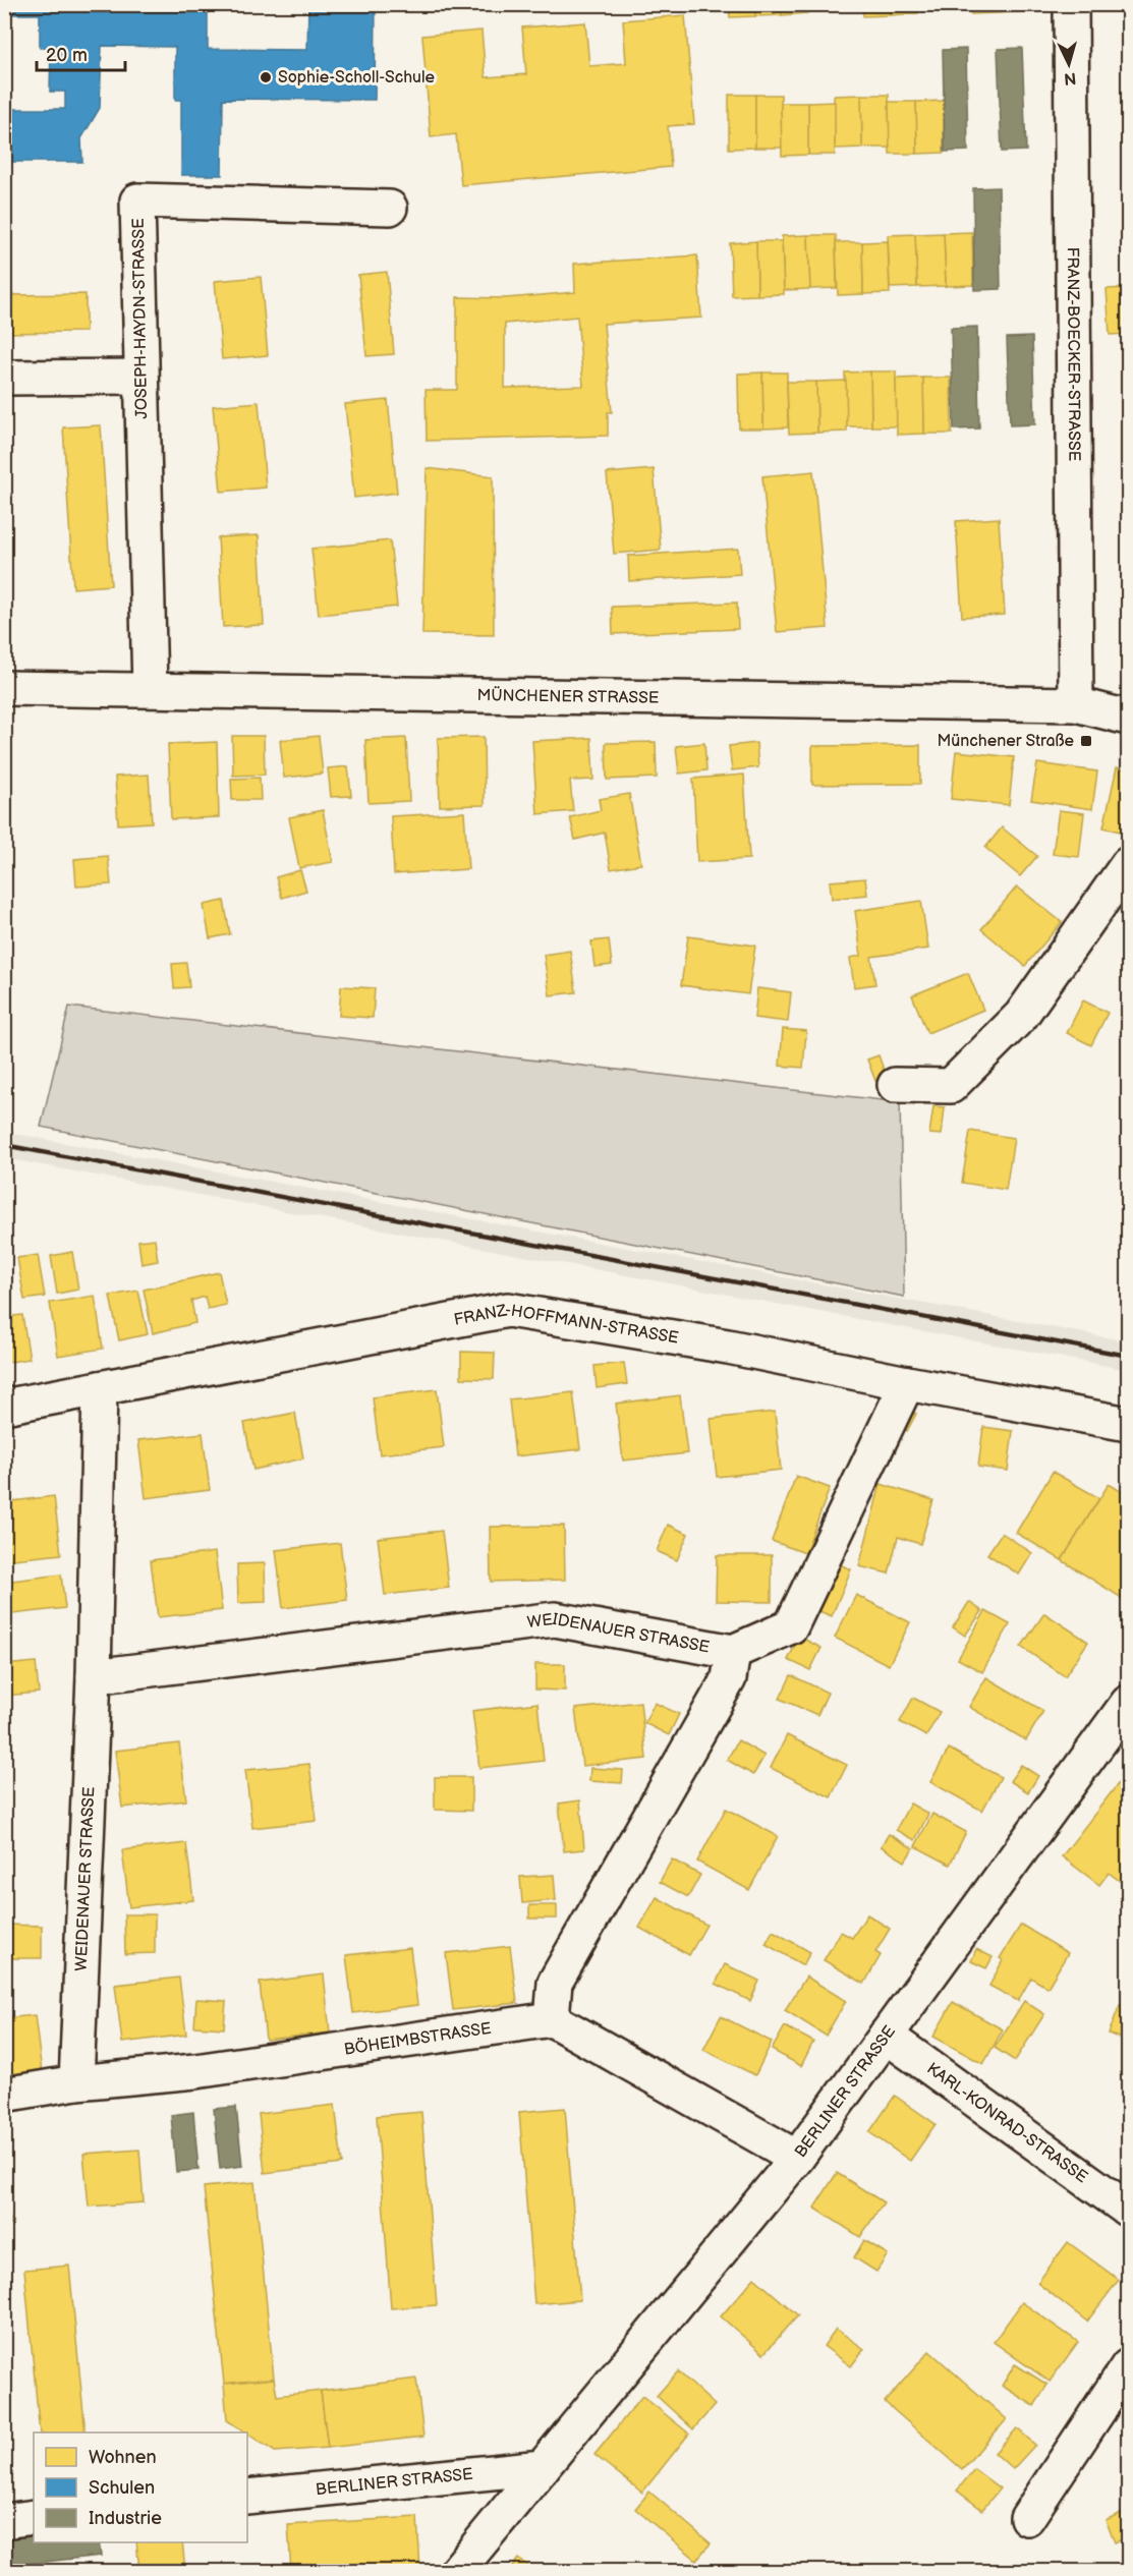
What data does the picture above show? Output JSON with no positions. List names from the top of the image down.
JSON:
{
  "streets": {
    "street": [
      "JOSEPH-HAYDN-STRASSE",
      "FRANZ-BOECKER-STRASSE",
      "MÜNCHENER STRASSE",
      "FRANZ-HOFFMANN-STRASSE",
      "WEIDENAUER STRASSE",
      "BÖHEIMBSTRASSE",
      "BERLINER STRASSE",
      "KARL-KONRAD-STRASSE"
    ]
  },
  "crossings": [
    ["JOSEPH-HAYDN-STRASSE", "MÜNCHENER STRASSE"],
    ["FRANZ-BOECKER-STRASSE", "MÜNCHENER STRASSE"],
    ["FRANZ-HOFFMANN-STRASSE", "WEIDENAUER STRASSE"],
    ["WEIDENAUER STRASSE", "BÖHEIMBSTRASSE"],
    ["BERLINER STRASSE", "KARL-KONRAD-STRASSE"]
  ],
  "places": {
    "other": ["Sophie-Scholl-Schule"],
    "transit": ["Münchener Straße"]
  },
  "legend": ["Wohnen", "Schulen", "Industrie"],
  "scale_bar": "20 m",
  "north": "bottom"
}
